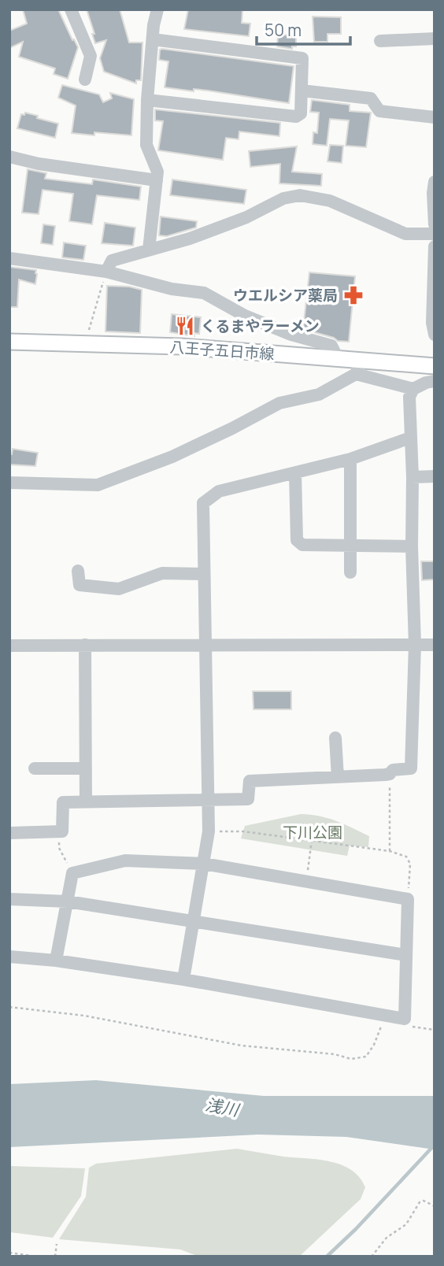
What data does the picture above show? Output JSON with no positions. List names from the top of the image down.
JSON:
{
  "streets": {
    "main road": ["八王子五日市線"]
  },
  "water": ["浅川"],
  "parks": ["下川公園"],
  "places": {
    "pharmacy": ["ウエルシア薬局"],
    "restaurant": ["くるまやラーメン"]
  },
  "scale_bar": "50 m"
}
